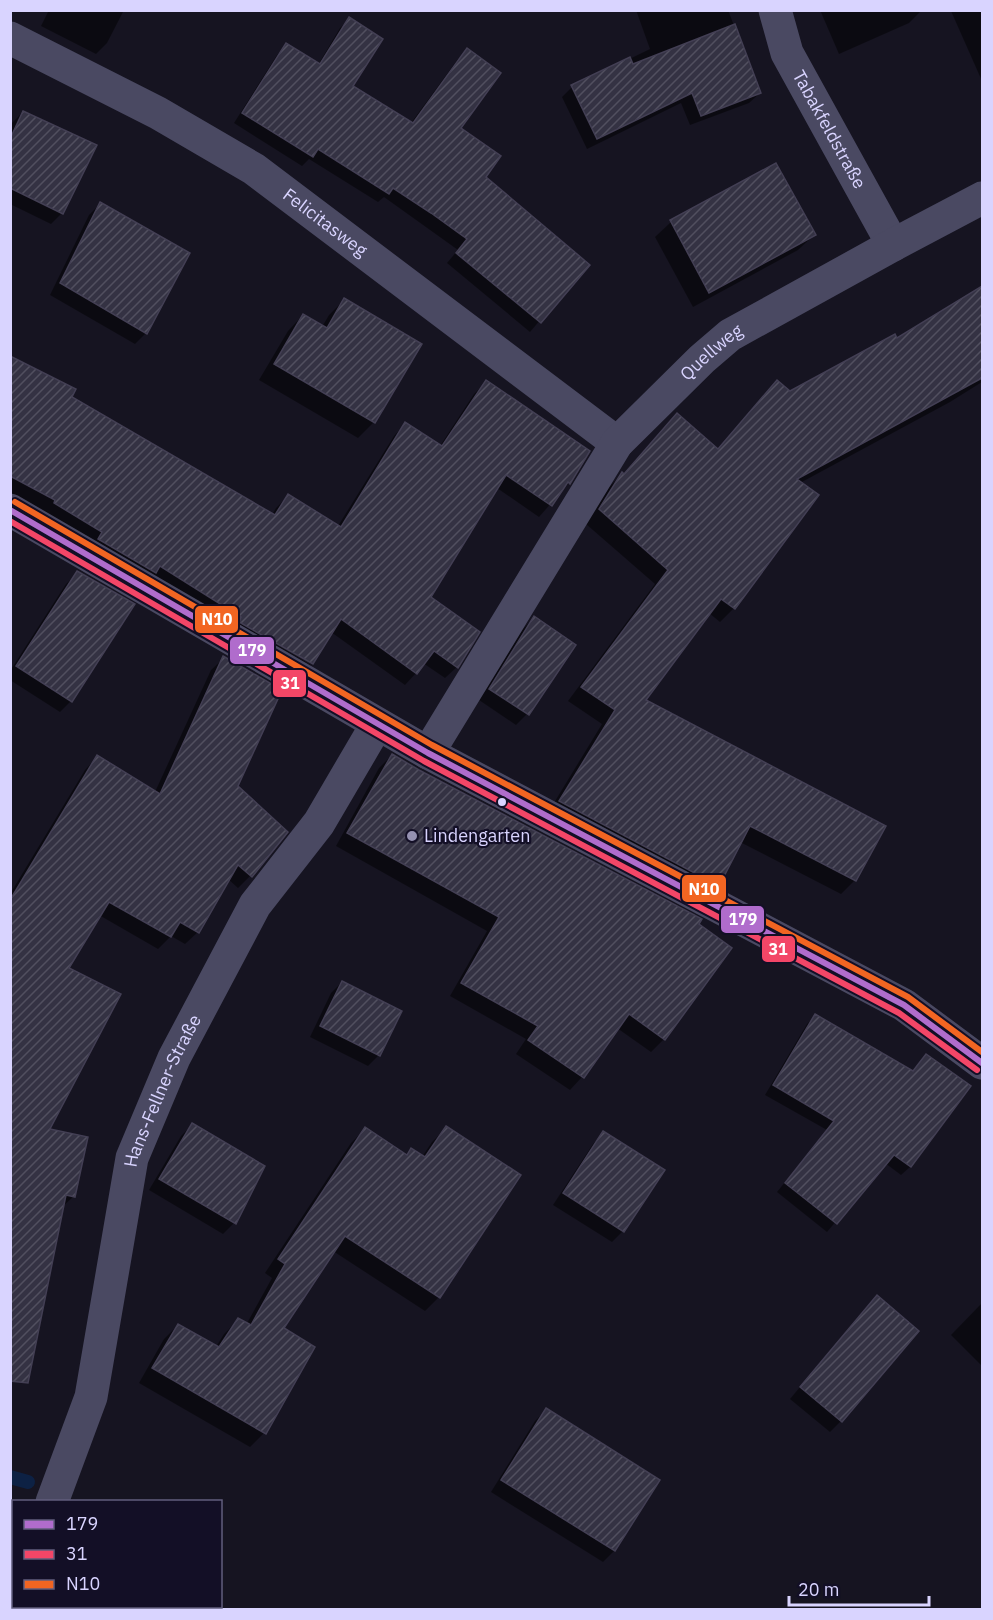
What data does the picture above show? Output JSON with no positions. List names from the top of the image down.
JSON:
{
  "streets": {
    "street": [
      "Tabakfeldstraße",
      "Felicitasweg",
      "Quellweg",
      "Hans-Fellner-Straße"
    ]
  },
  "crossings": [
    ["Tabakfeldstraße", "Quellweg"],
    ["Felicitasweg", "Quellweg"]
  ],
  "places": ["Lindengarten"],
  "lines": ["transit line N10", "transit line 179", "transit line 31"],
  "legend": ["179", "31", "N10"],
  "scale_bar": "20 m"
}
